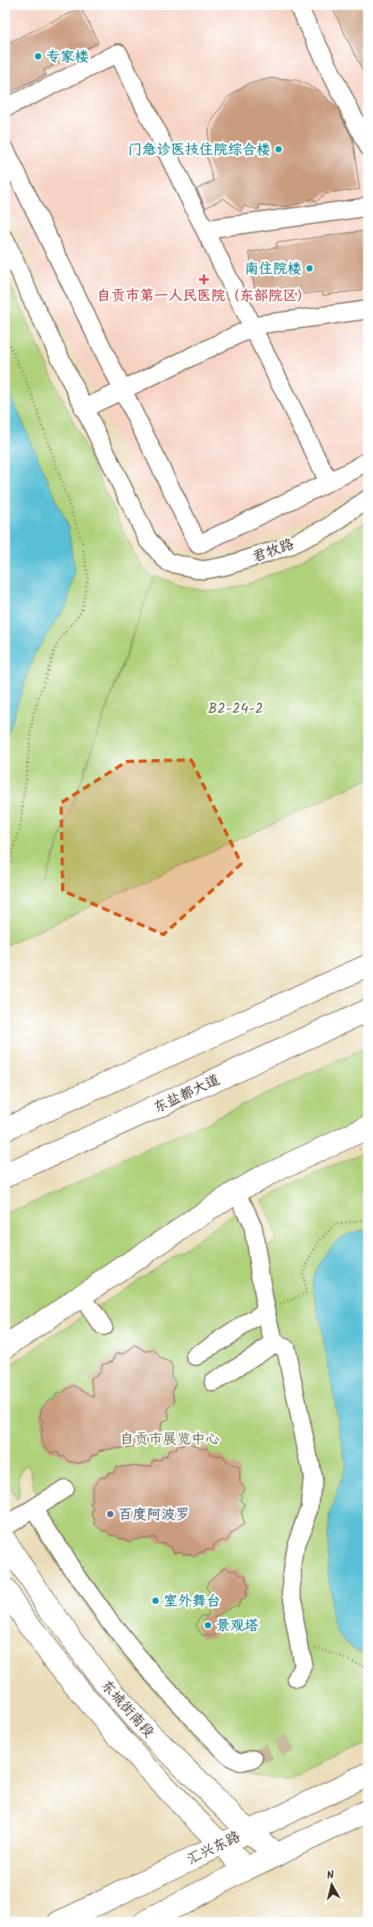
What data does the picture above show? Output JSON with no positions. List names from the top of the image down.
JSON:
{
  "streets": {
    "main road": ["东盐都大道", "东城街南段", "汇兴东路"],
    "street": ["君牧路"]
  },
  "crossings": [
    ["东城街南段", "汇兴东路"]
  ],
  "parks": ["B2-24-2", "自贡市展览中心"],
  "places": {
    "other": [
      "专家楼",
      "门急诊医技住院综合楼",
      "南住院楼",
      "百度阿波罗",
      "室外舞台",
      "景观塔"
    ],
    "health": ["自贡市第一人民医院（东部院区）"]
  },
  "north": "top"
}
